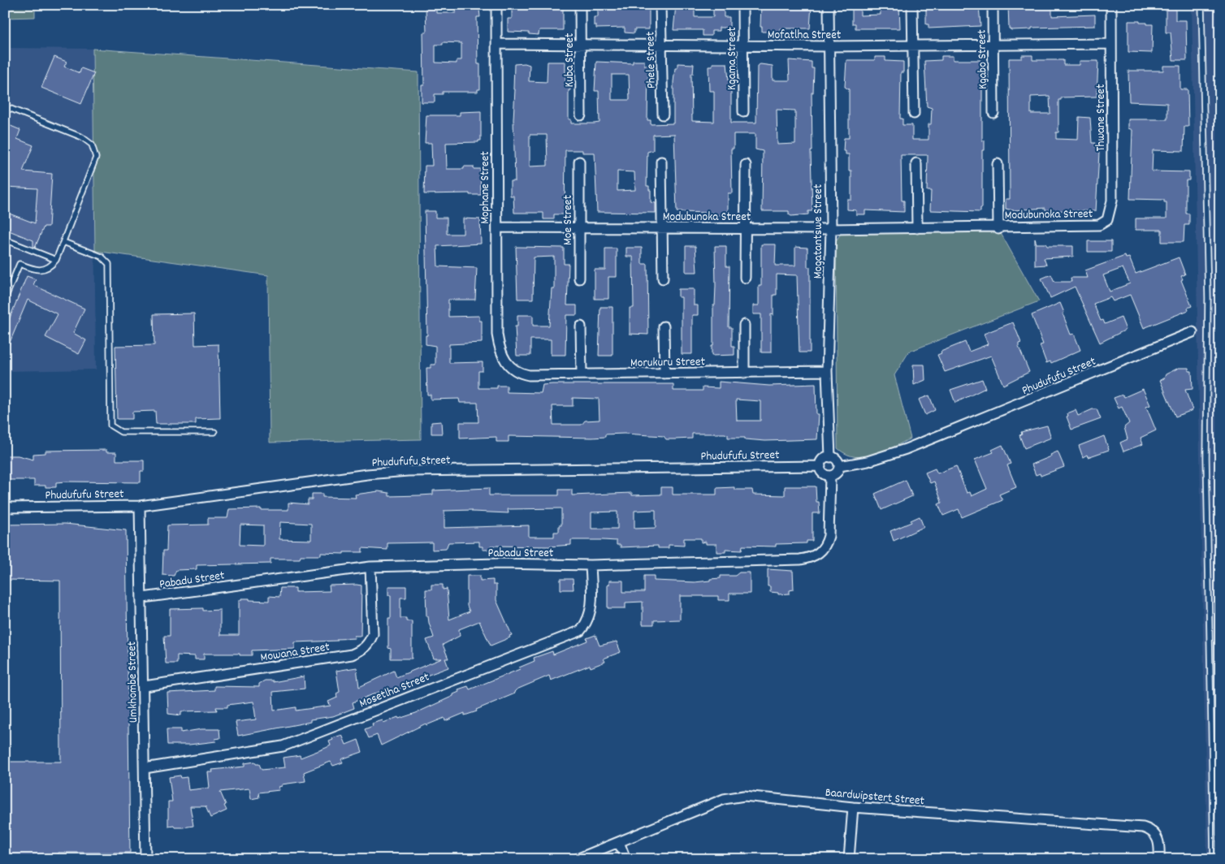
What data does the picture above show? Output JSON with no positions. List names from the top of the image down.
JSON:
{
  "streets": {
    "street": [
      "Mofatlha Street",
      "Kgama Street",
      "Kgabo Street",
      "Kuba Street",
      "Phele Street",
      "Thwane Street",
      "Mophane Street",
      "Modubunoka Street",
      "Moe Street",
      "Mogatantswe Street",
      "Morukuru Street",
      "Phudufufu Street",
      "Pabadu Street",
      "Mowana Street",
      "Umkhombe Street",
      "Mosetlha Street",
      "Baardwipstert Street"
    ]
  },
  "crossings": [
    ["Mofatlha Street", "Kgama Street"],
    ["Mofatlha Street", "Kgabo Street"],
    ["Mofatlha Street", "Kuba Street"],
    ["Mofatlha Street", "Phele Street"],
    ["Mofatlha Street", "Thwane Street"],
    ["Mofatlha Street", "Mophane Street"],
    ["Mofatlha Street", "Mogatantswe Street"],
    ["Thwane Street", "Modubunoka Street"],
    ["Mophane Street", "Modubunoka Street"],
    ["Mophane Street", "Morukuru Street"],
    ["Modubunoka Street", "Moe Street"],
    ["Modubunoka Street", "Mogatantswe Street"],
    ["Mogatantswe Street", "Morukuru Street"],
    ["Mogatantswe Street", "Phudufufu Street"],
    ["Mogatantswe Street", "Pabadu Street"],
    ["Phudufufu Street", "Pabadu Street"],
    ["Phudufufu Street", "Umkhombe Street"],
    ["Pabadu Street", "Mowana Street"],
    ["Pabadu Street", "Umkhombe Street"],
    ["Pabadu Street", "Mosetlha Street"],
    ["Mowana Street", "Umkhombe Street"],
    ["Umkhombe Street", "Mosetlha Street"]
  ]
}
